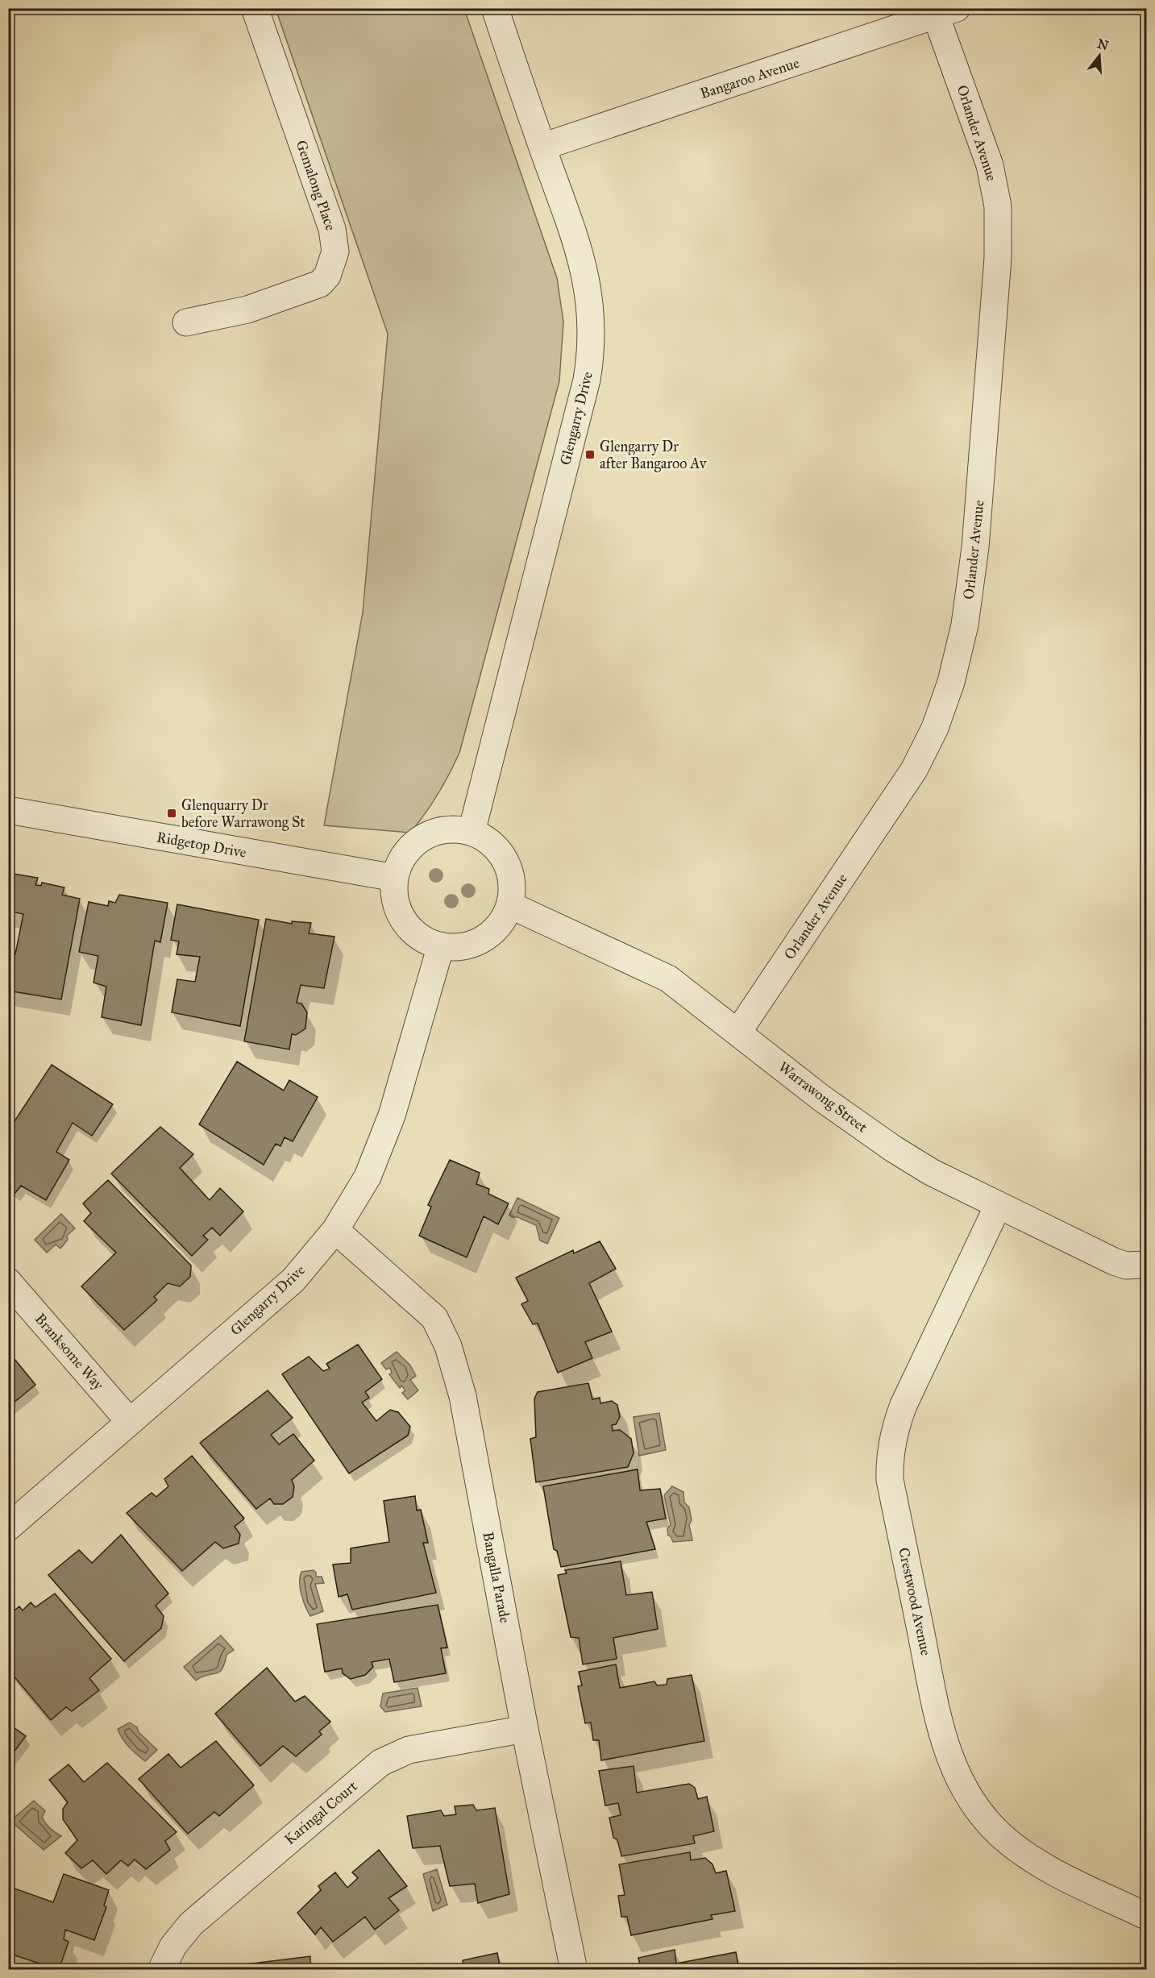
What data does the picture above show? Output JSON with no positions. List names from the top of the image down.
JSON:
{
  "streets": {
    "street": [
      "Bangaroo Avenue",
      "Orlander Avenue",
      "Gemalong Place",
      "Glengarry Drive",
      "Ridgetop Drive",
      "Warrawong Street",
      "Branksome Way",
      "Bangalla Parade",
      "Crestwood Avenue",
      "Karingal Court"
    ]
  },
  "crossings": [
    ["Bangaroo Avenue", "Orlander Avenue"],
    ["Bangaroo Avenue", "Glengarry Drive"],
    ["Orlander Avenue", "Warrawong Street"],
    ["Glengarry Drive", "Ridgetop Drive"],
    ["Glengarry Drive", "Warrawong Street"],
    ["Glengarry Drive", "Branksome Way"],
    ["Glengarry Drive", "Bangalla Parade"],
    ["Ridgetop Drive", "Warrawong Street"],
    ["Warrawong Street", "Crestwood Avenue"],
    ["Bangalla Parade", "Karingal Court"]
  ],
  "places": {
    "transit": ["Glengarry Dr after Bangaroo Av", "Glenquarry Dr before Warrawong St"]
  },
  "north": "top"
}
